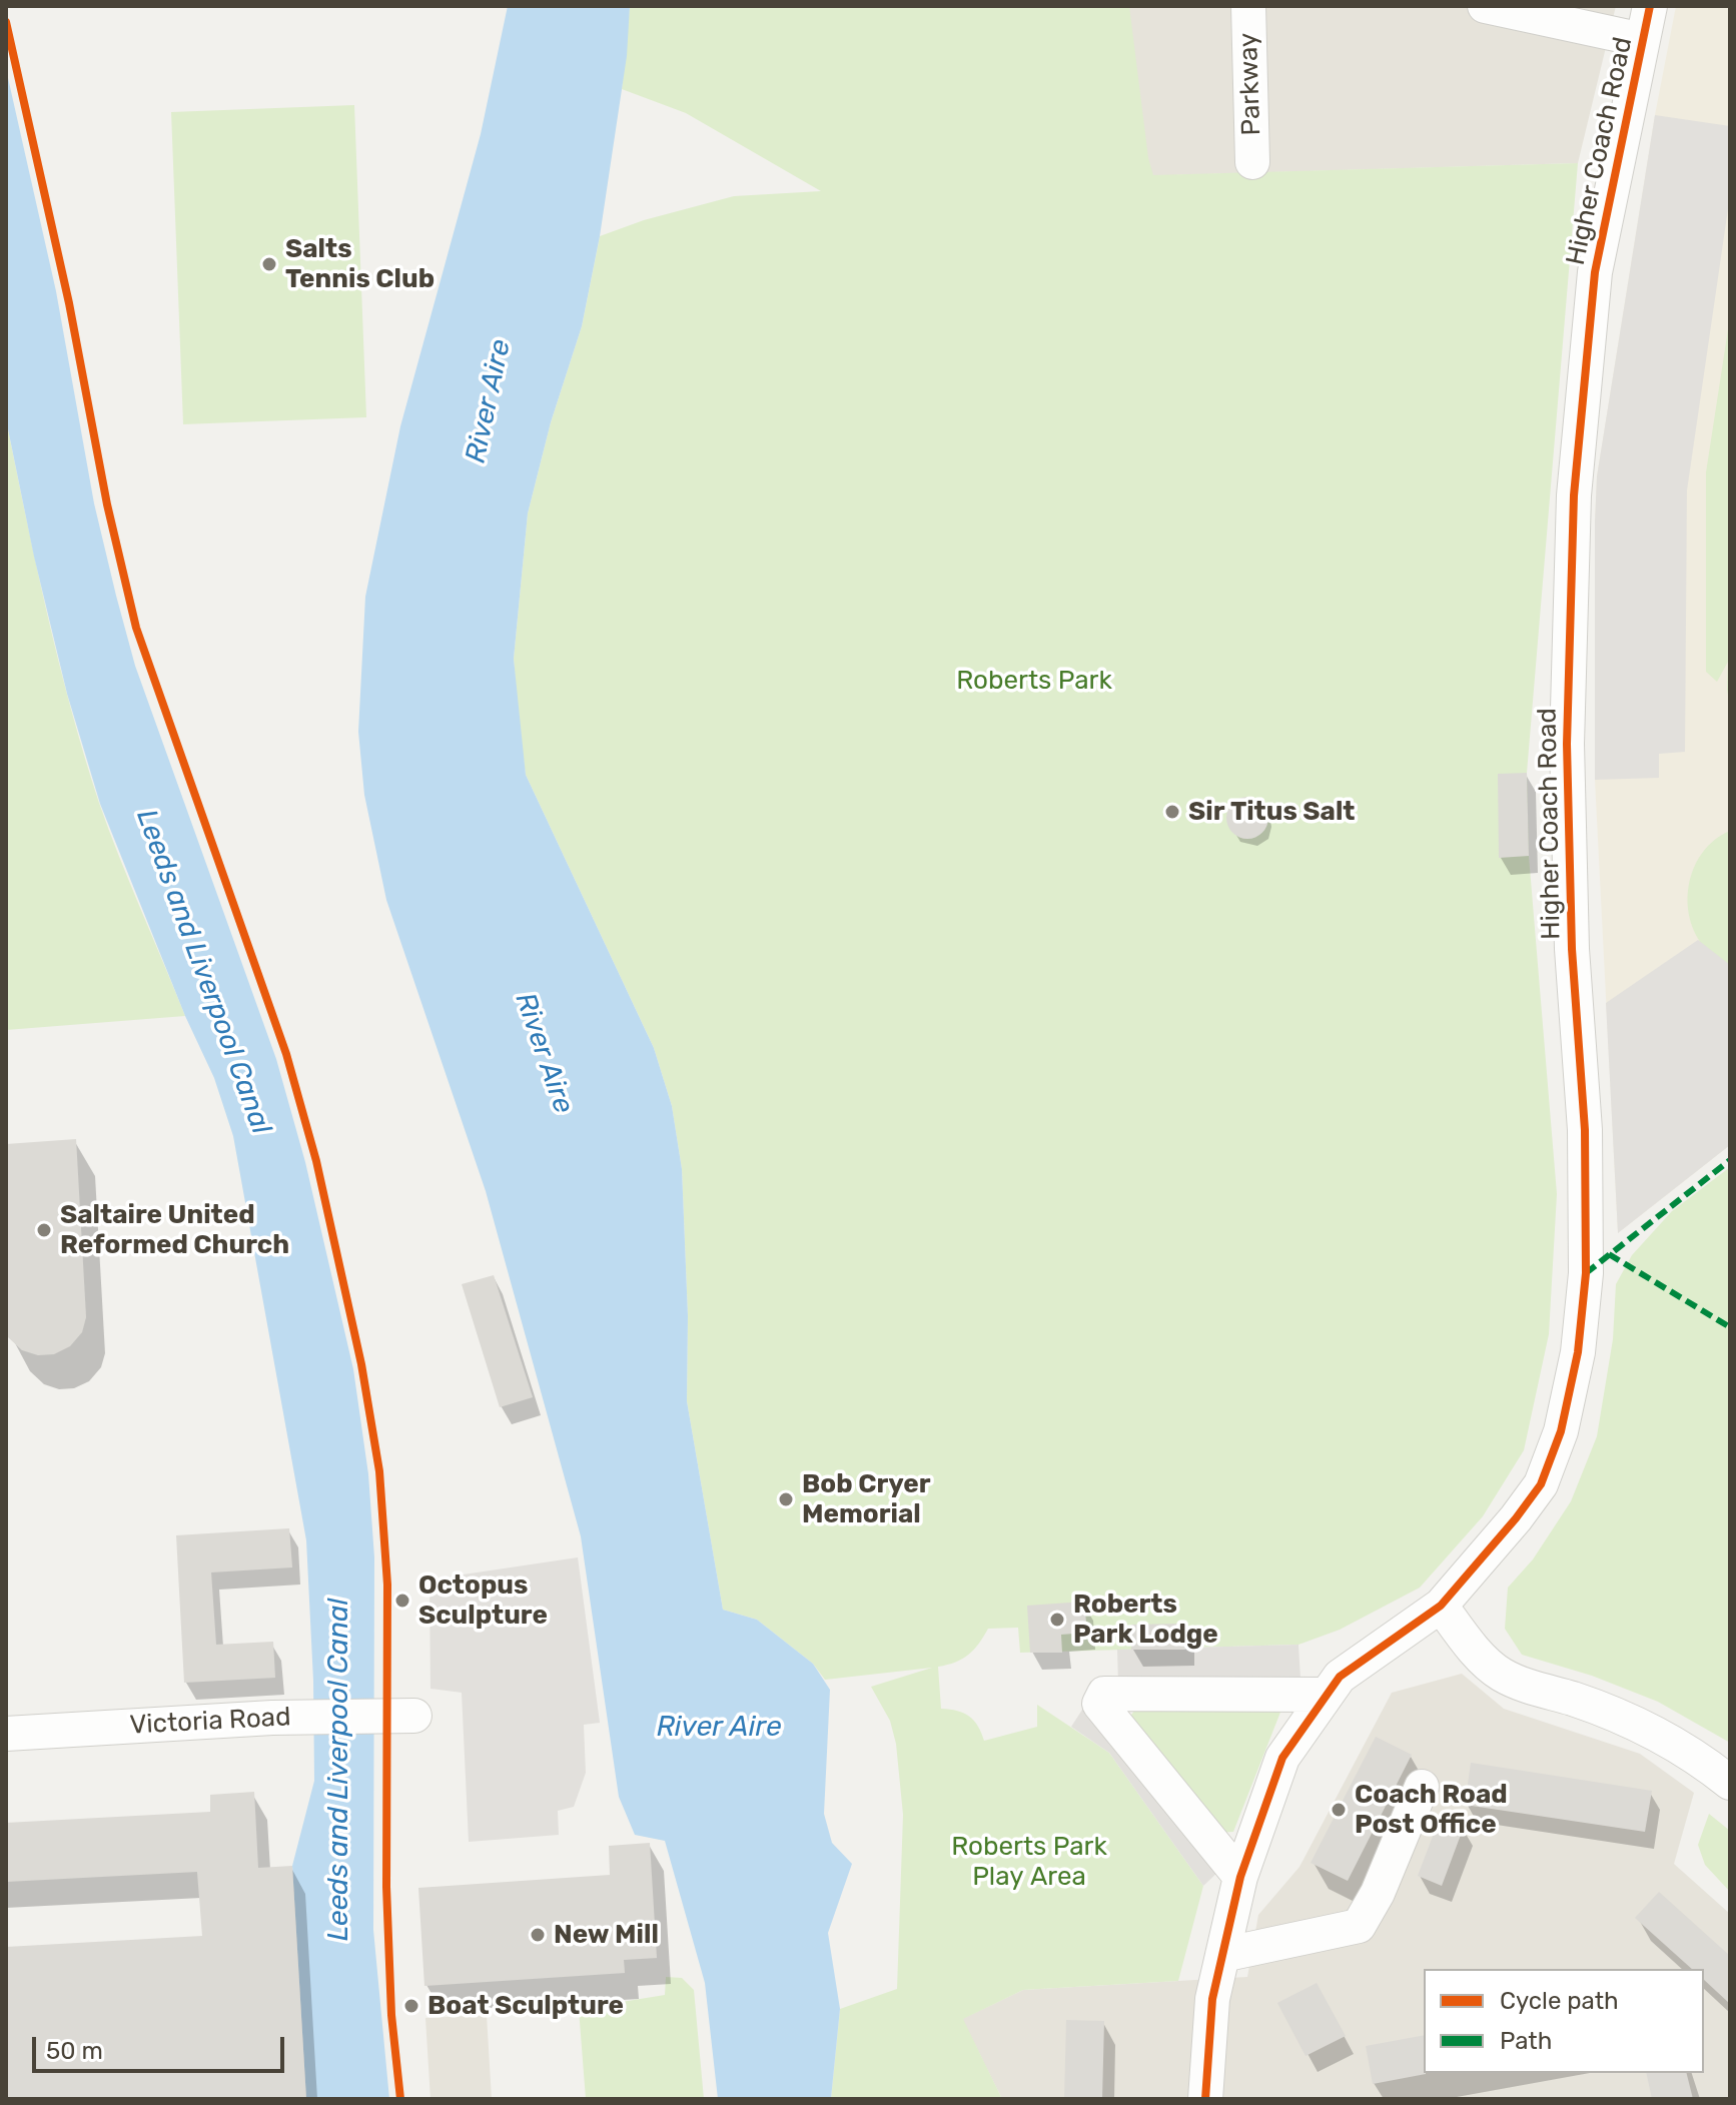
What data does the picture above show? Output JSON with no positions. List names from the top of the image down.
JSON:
{
  "streets": {
    "street": ["Parkway", "Higher Coach Road", "Victoria Road"]
  },
  "water": ["River Aire", "Leeds and Liverpool Canal"],
  "parks": ["Roberts Park", "Roberts Park Play Area"],
  "places": [
    "Salts Tennis Club",
    "Sir Titus Salt",
    "Saltaire United Reformed Church",
    "Bob Cryer Memorial",
    "Octopus Sculpture",
    "Roberts Park Lodge",
    "Coach Road Post Office",
    "New Mill",
    "Boat Sculpture"
  ],
  "legend": ["Cycle path", "Path"],
  "scale_bar": "50 m"
}
